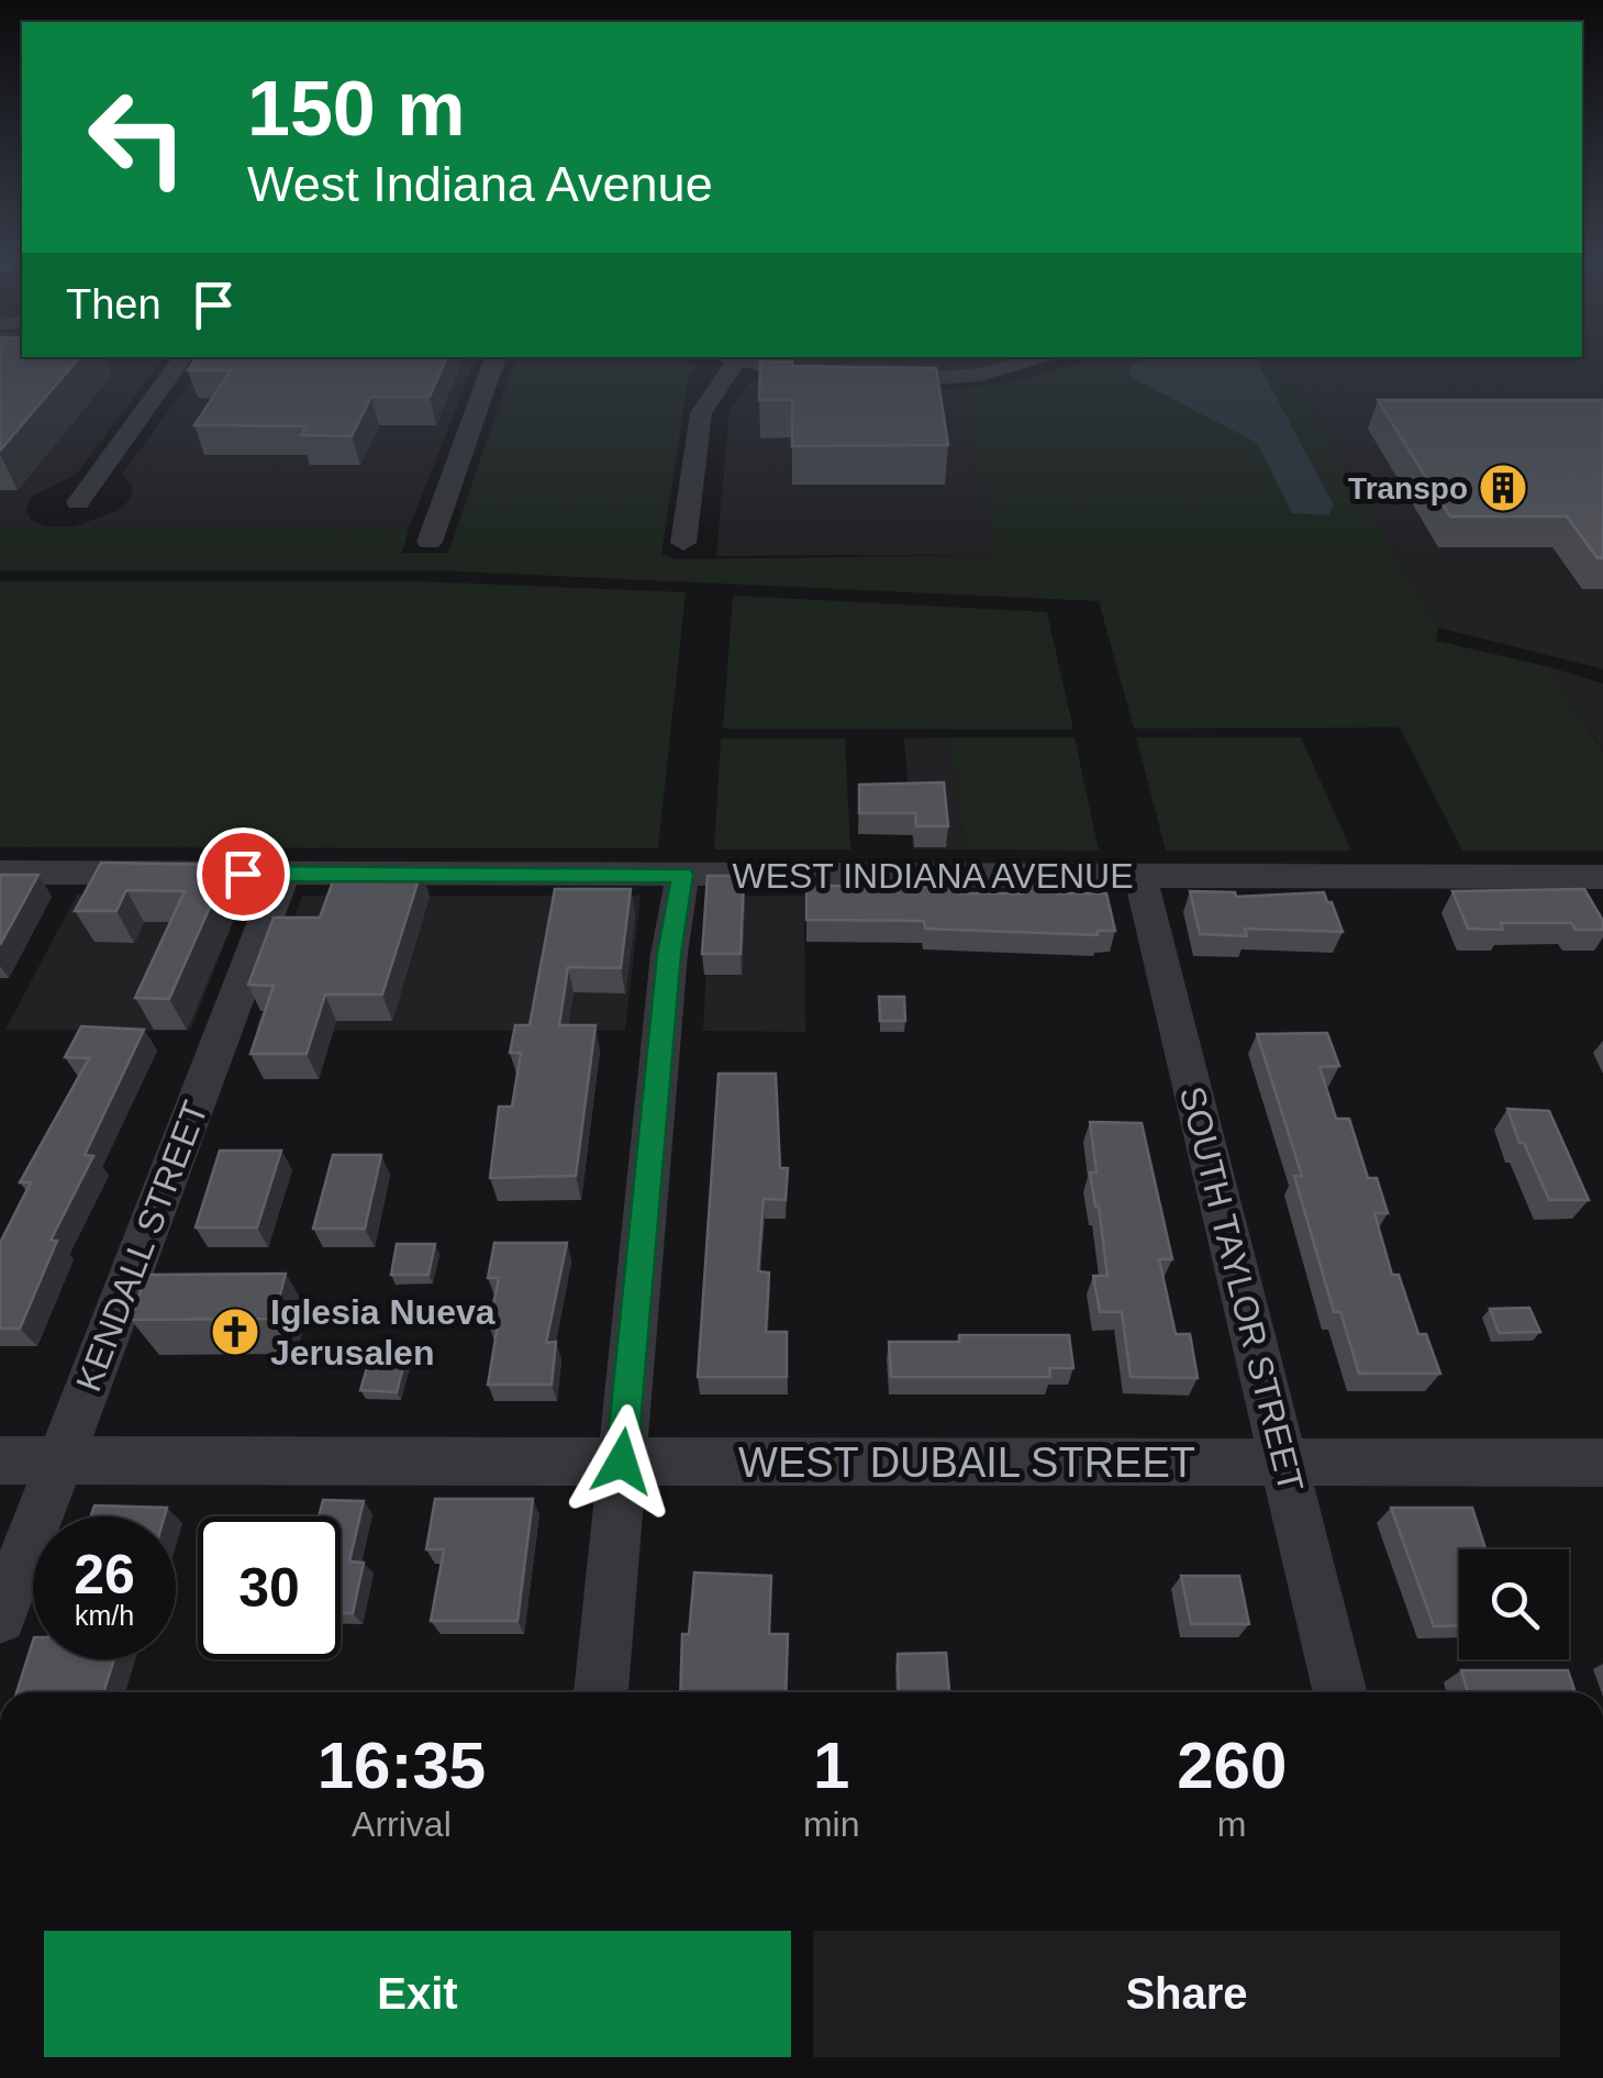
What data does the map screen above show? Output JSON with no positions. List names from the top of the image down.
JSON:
{
  "streets": {
    "street": [
      "WEST INDIANA AVENUE",
      "KENDALL STREET",
      "SOUTH TAYLOR STREET",
      "WEST DUBAIL STREET"
    ]
  },
  "crossings": [
    ["WEST INDIANA AVENUE", "KENDALL STREET"],
    ["WEST INDIANA AVENUE", "SOUTH TAYLOR STREET"],
    ["KENDALL STREET", "WEST DUBAIL STREET"],
    ["SOUTH TAYLOR STREET", "WEST DUBAIL STREET"]
  ],
  "places": {
    "building": ["Transpo"],
    "church": ["Iglesia Nueva Jerusalen"]
  },
  "page": {
    "turn": ["150 m", "West Indiana Avenue"],
    "then": "Then",
    "speed": "26 km/h",
    "limit": "30",
    "eta": [
      "16:35",
      "Arrival",
      "1",
      "min",
      "260",
      "m"
    ],
    "buttons": ["Exit", "Share"]
  }
}
